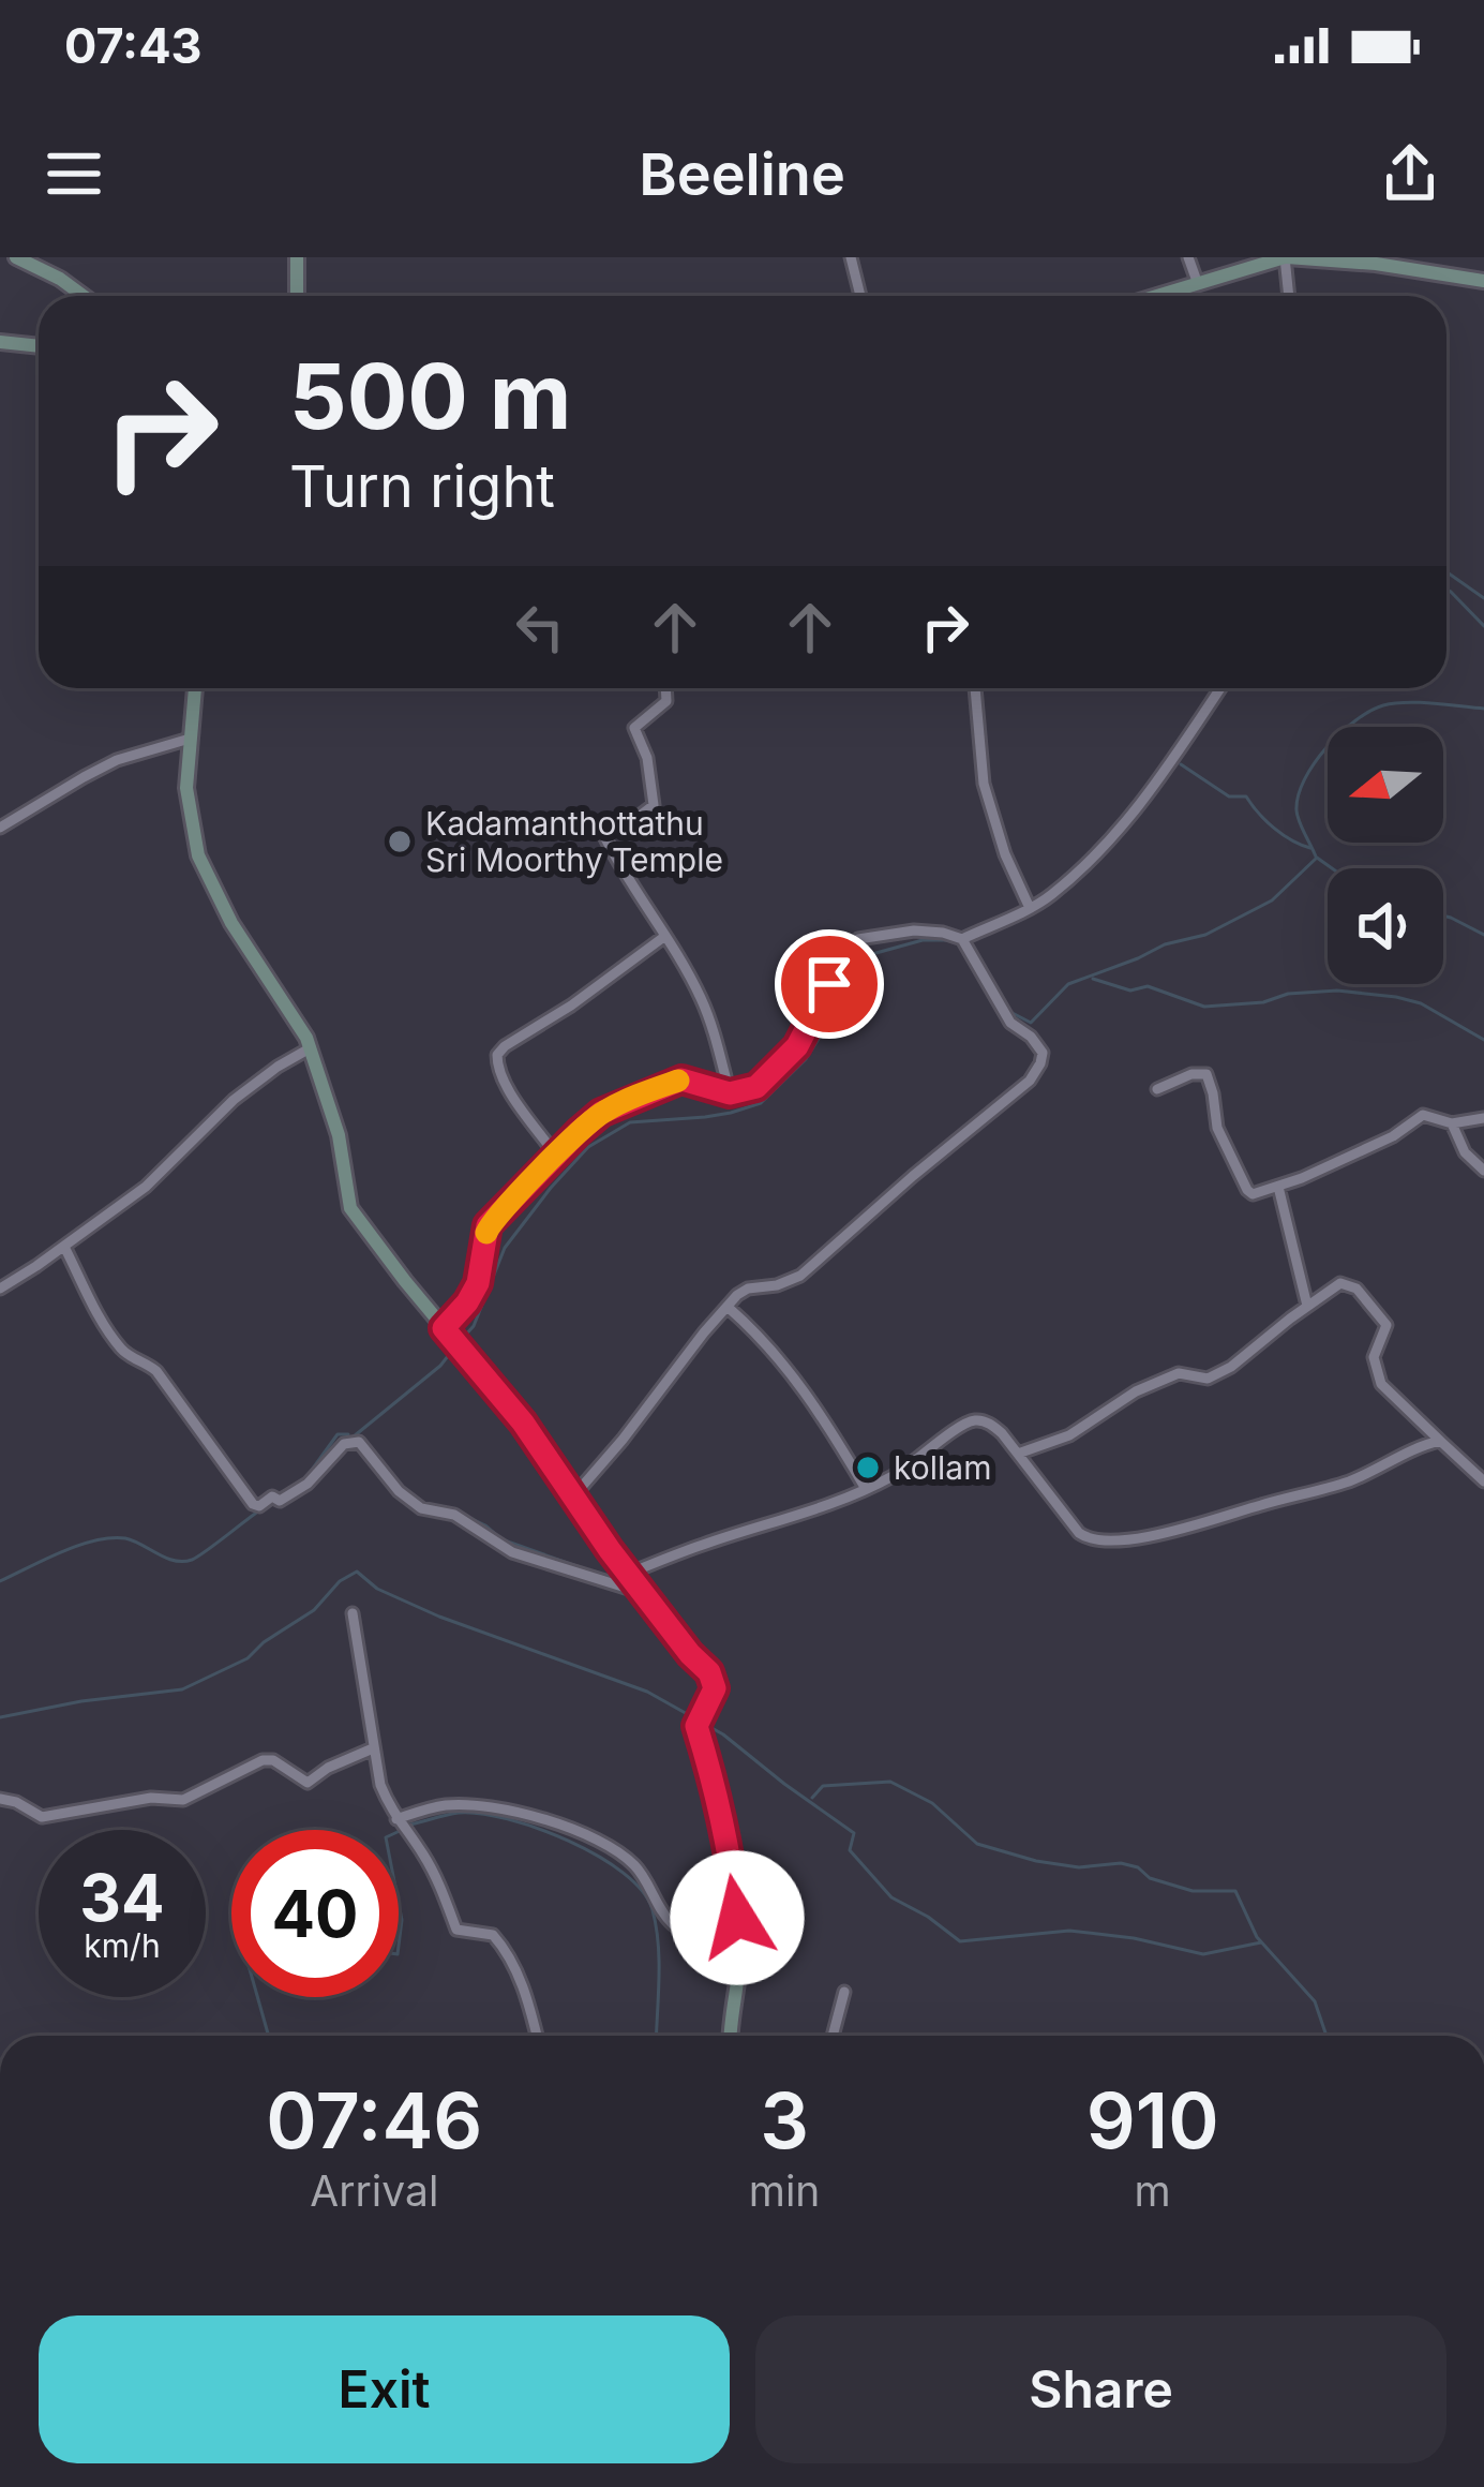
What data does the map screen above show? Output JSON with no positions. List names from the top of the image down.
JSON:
{
  "places": ["Kadamanthottathu Sri Moorthy Temple", "kollam"],
  "north": "left",
  "page": {
    "status": "07:43",
    "header": "Beeline",
    "turn": ["500 m", "Turn right"],
    "speed": "34 km/h",
    "limit": "40",
    "eta": [
      "07:46",
      "Arrival",
      "3",
      "min",
      "910",
      "m"
    ],
    "buttons": ["Exit", "Share"]
  }
}
